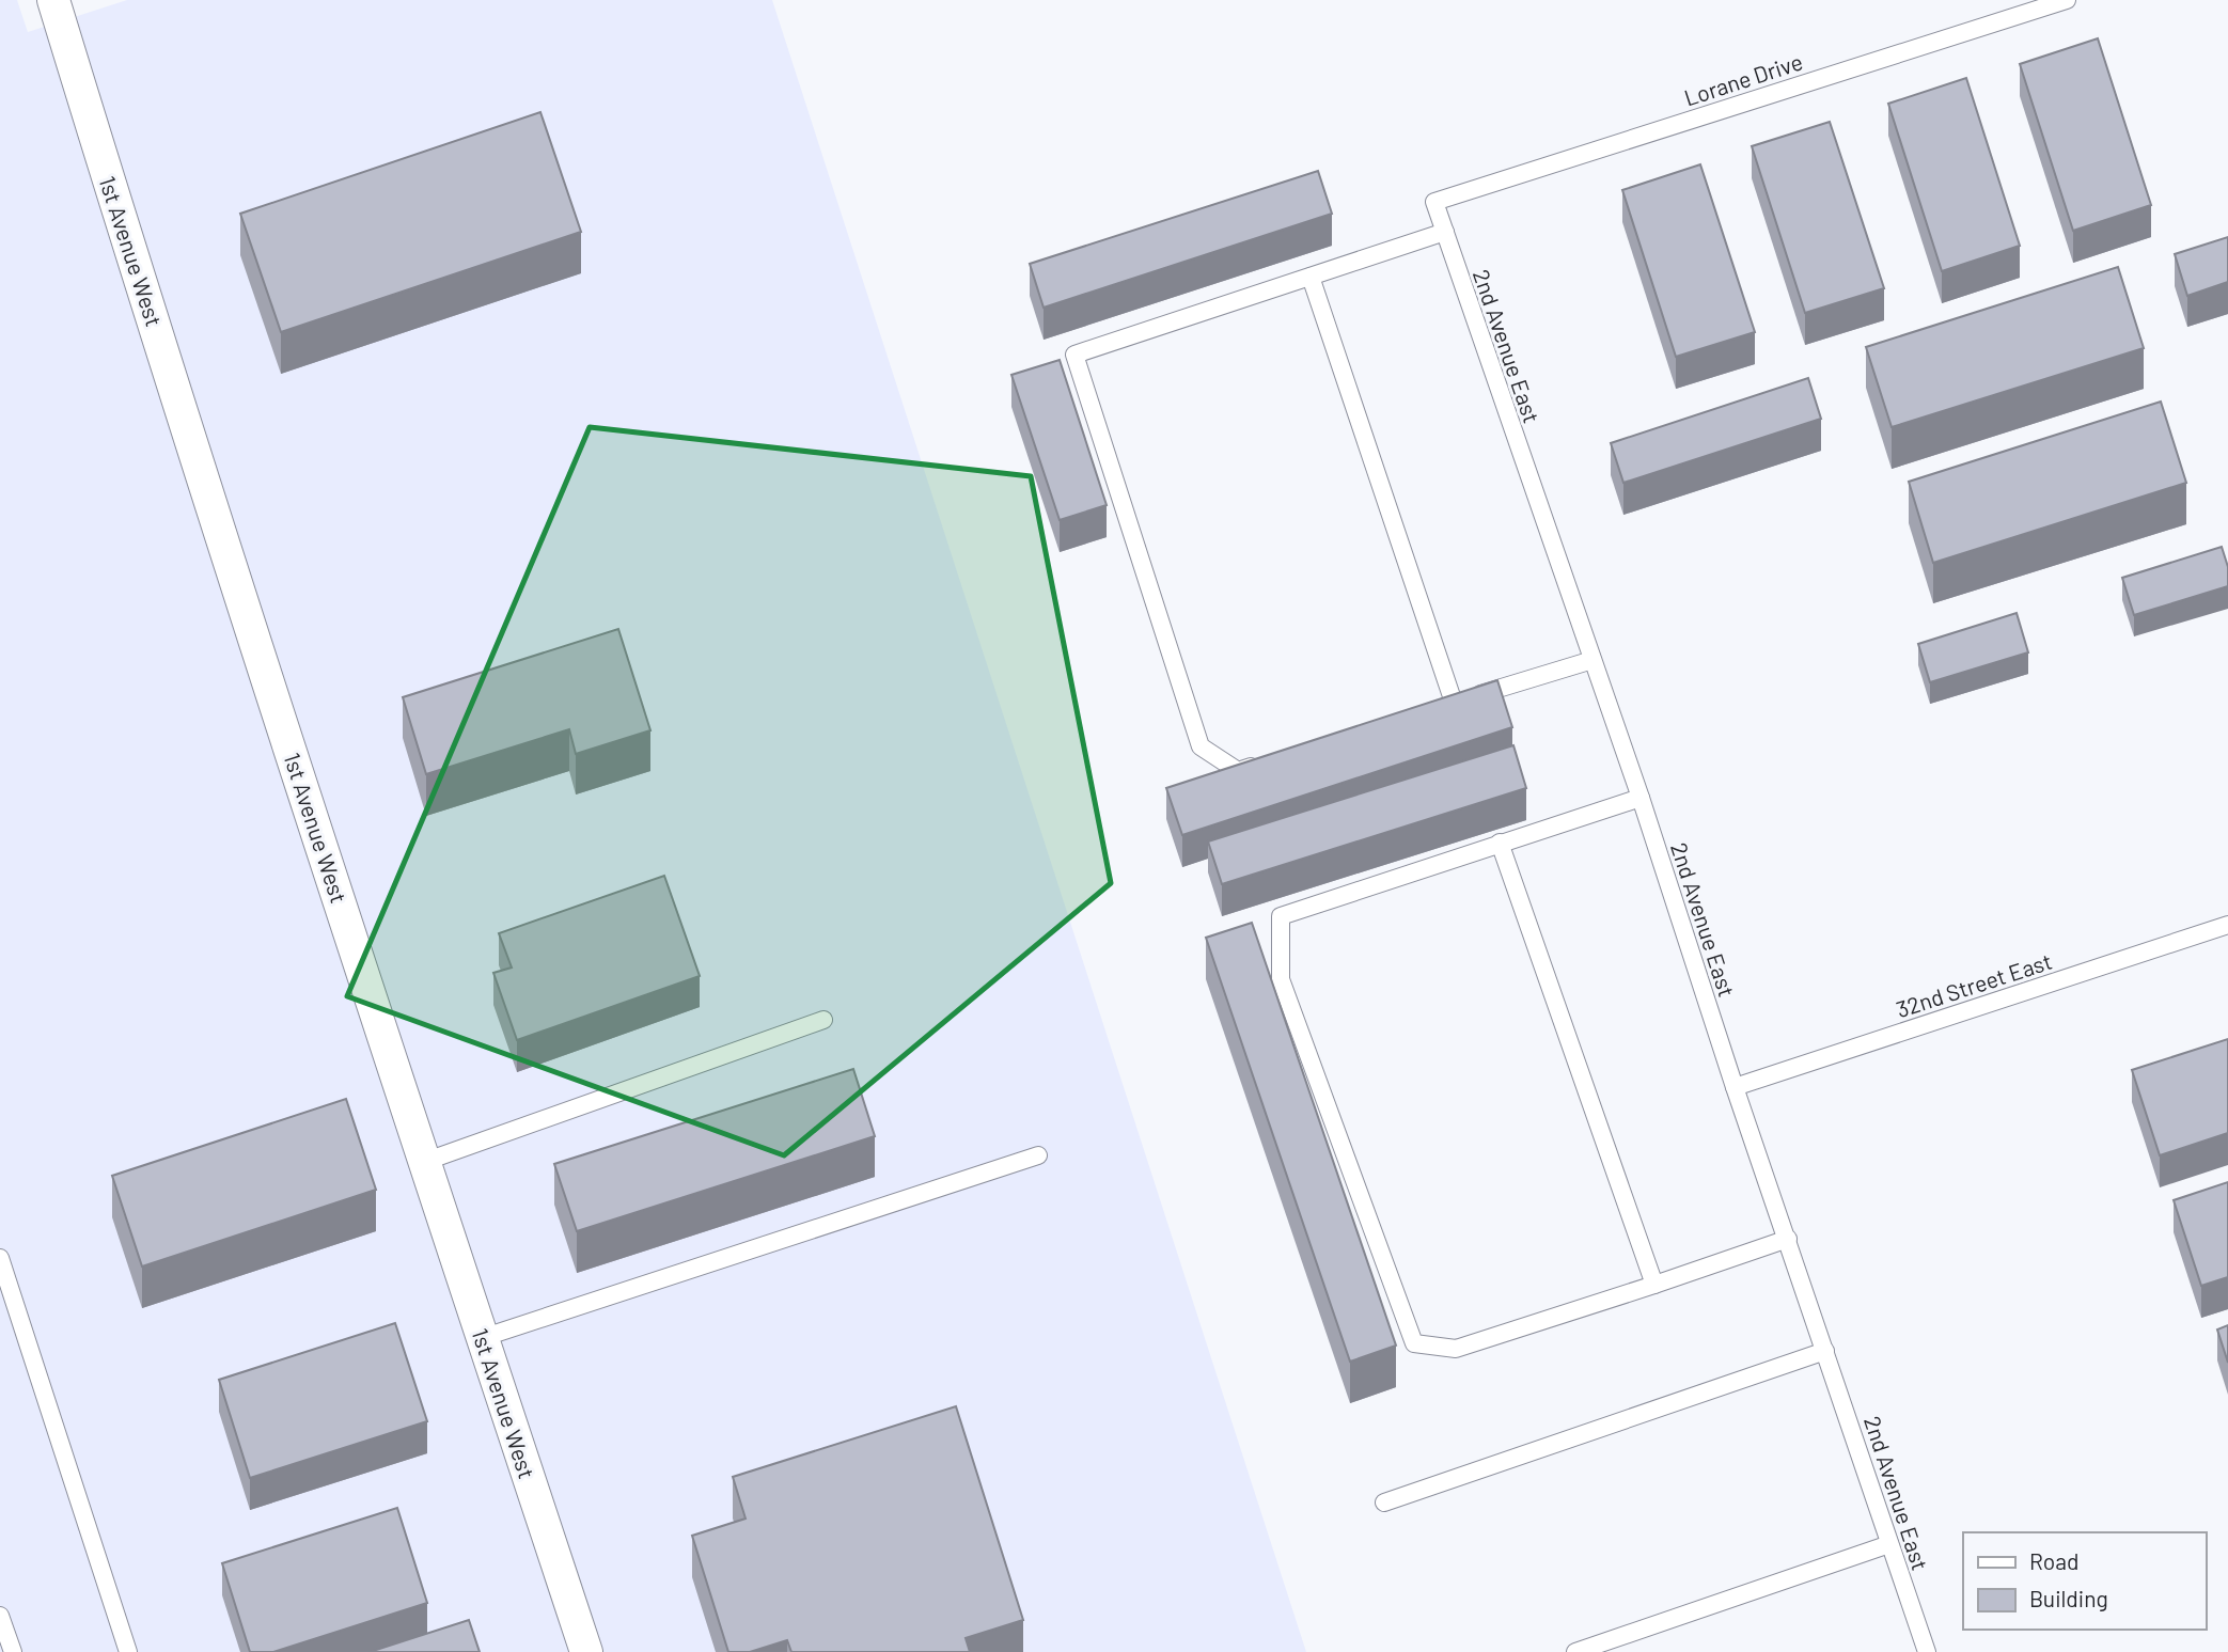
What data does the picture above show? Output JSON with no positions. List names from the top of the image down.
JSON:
{
  "streets": {
    "street": ["1st Avenue West"],
    "lane": ["Lorane Drive", "2nd Avenue East", "32nd Street East"]
  },
  "crossings": [
    ["Lorane Drive", "2nd Avenue East"],
    ["2nd Avenue East", "32nd Street East"]
  ],
  "legend": ["Road", "Building"]
}
